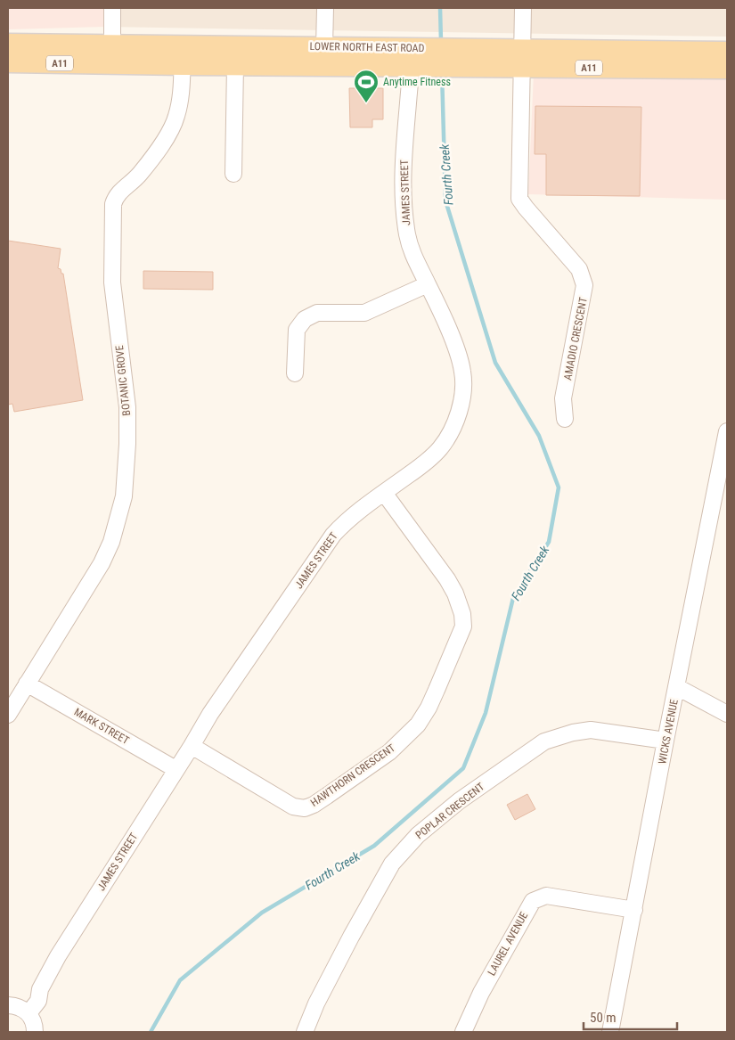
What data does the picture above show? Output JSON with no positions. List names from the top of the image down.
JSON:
{
  "streets": {
    "main road": ["LOWER NORTH EAST ROAD", "A11"],
    "street": [
      "JAMES STREET",
      "AMADIO CRESCENT",
      "BOTANIC GROVE",
      "MARK STREET",
      "WICKS AVENUE",
      "HAWTHORN CRESCENT",
      "POPLAR CRESCENT",
      "LAUREL AVENUE"
    ]
  },
  "crossings": [
    ["LOWER NORTH EAST ROAD", "JAMES STREET"],
    ["LOWER NORTH EAST ROAD", "AMADIO CRESCENT"],
    ["LOWER NORTH EAST ROAD", "BOTANIC GROVE"],
    ["JAMES STREET", "MARK STREET"],
    ["JAMES STREET", "HAWTHORN CRESCENT"],
    ["BOTANIC GROVE", "MARK STREET"],
    ["WICKS AVENUE", "POPLAR CRESCENT"],
    ["WICKS AVENUE", "LAUREL AVENUE"]
  ],
  "water": ["Fourth Creek"],
  "places": {
    "sports": ["Anytime Fitness"]
  },
  "scale_bar": "50 m"
}
